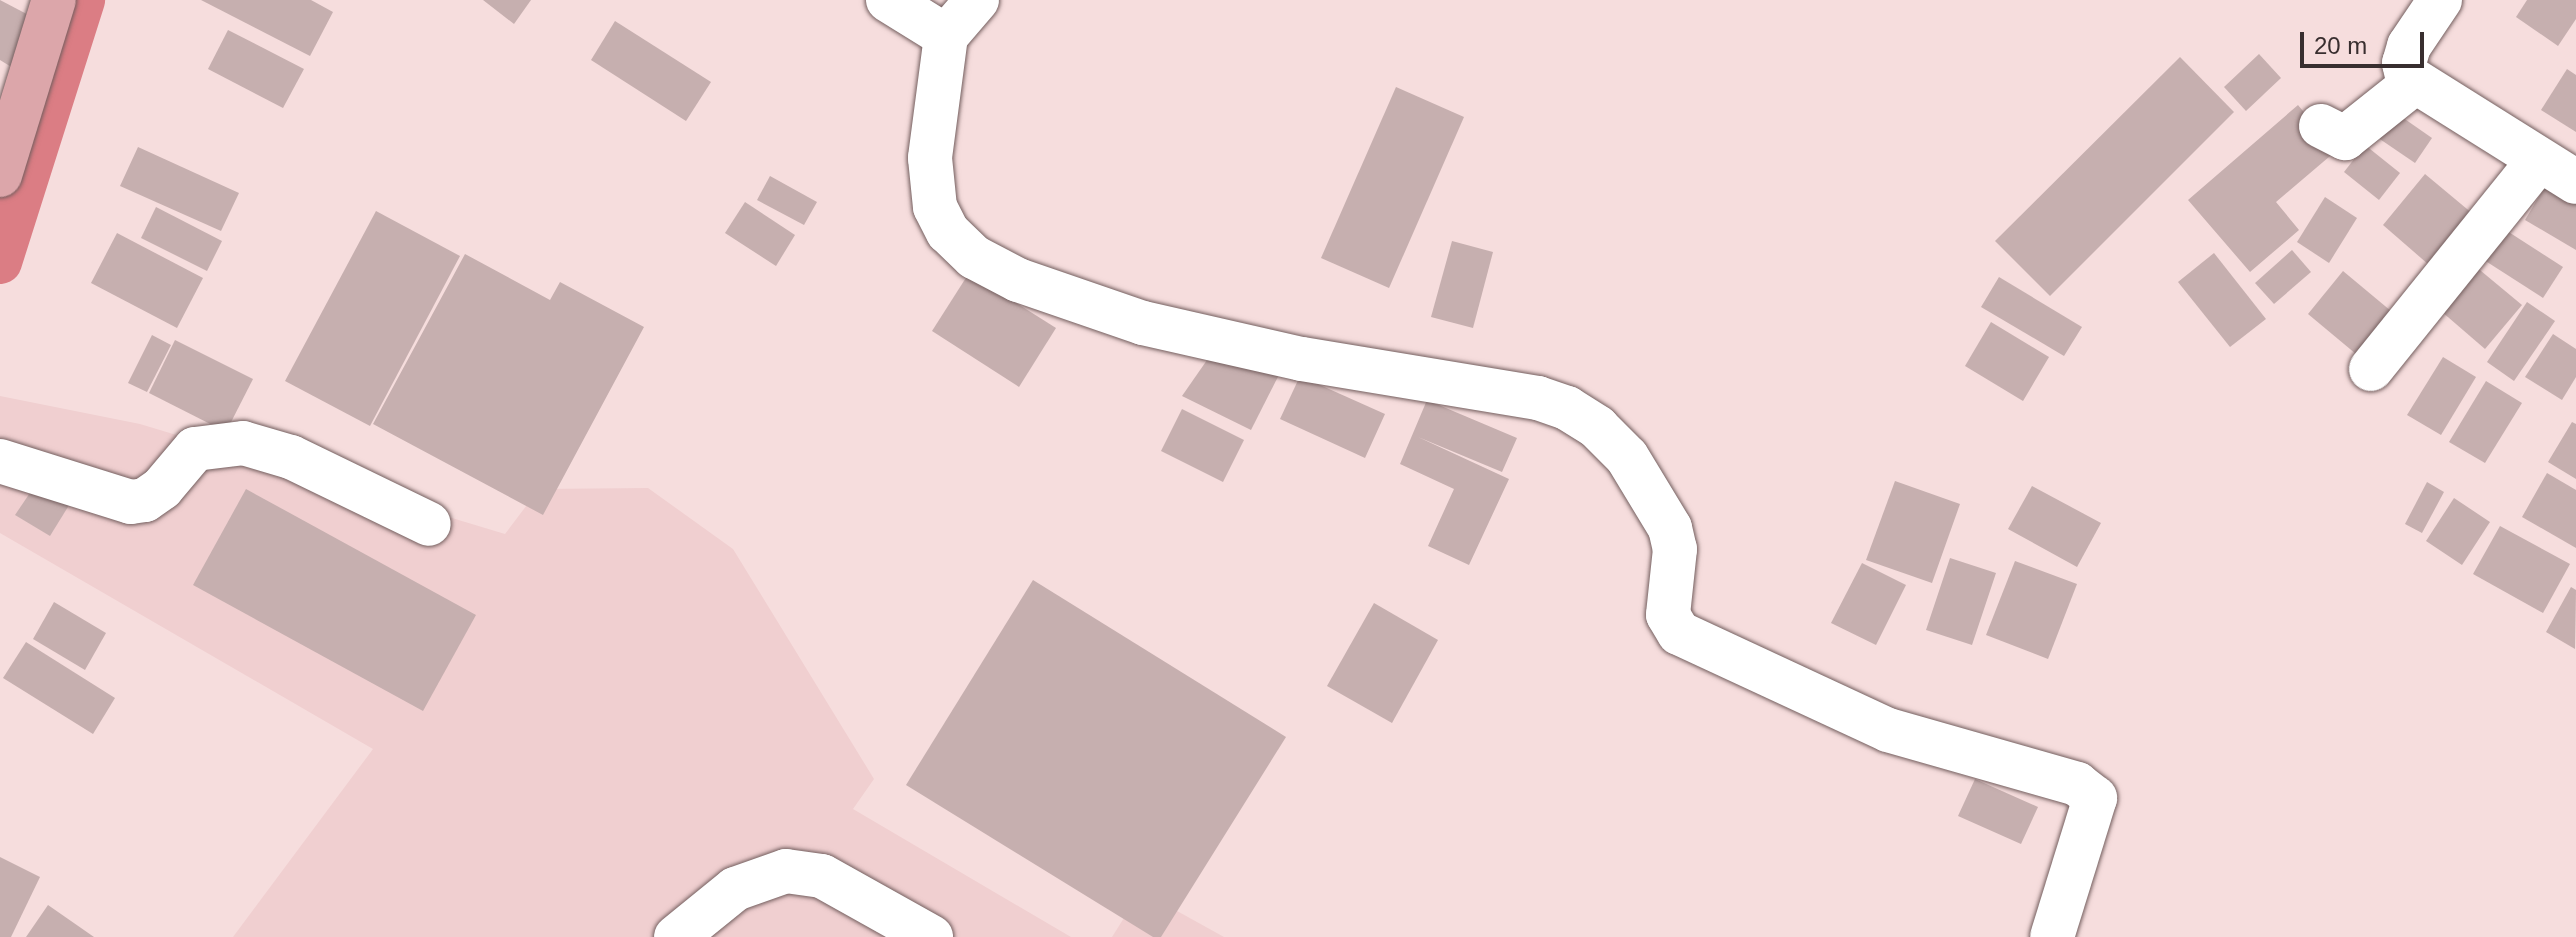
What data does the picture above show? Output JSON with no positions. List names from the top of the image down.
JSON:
{
  "scale_bar": "20 m"
}
